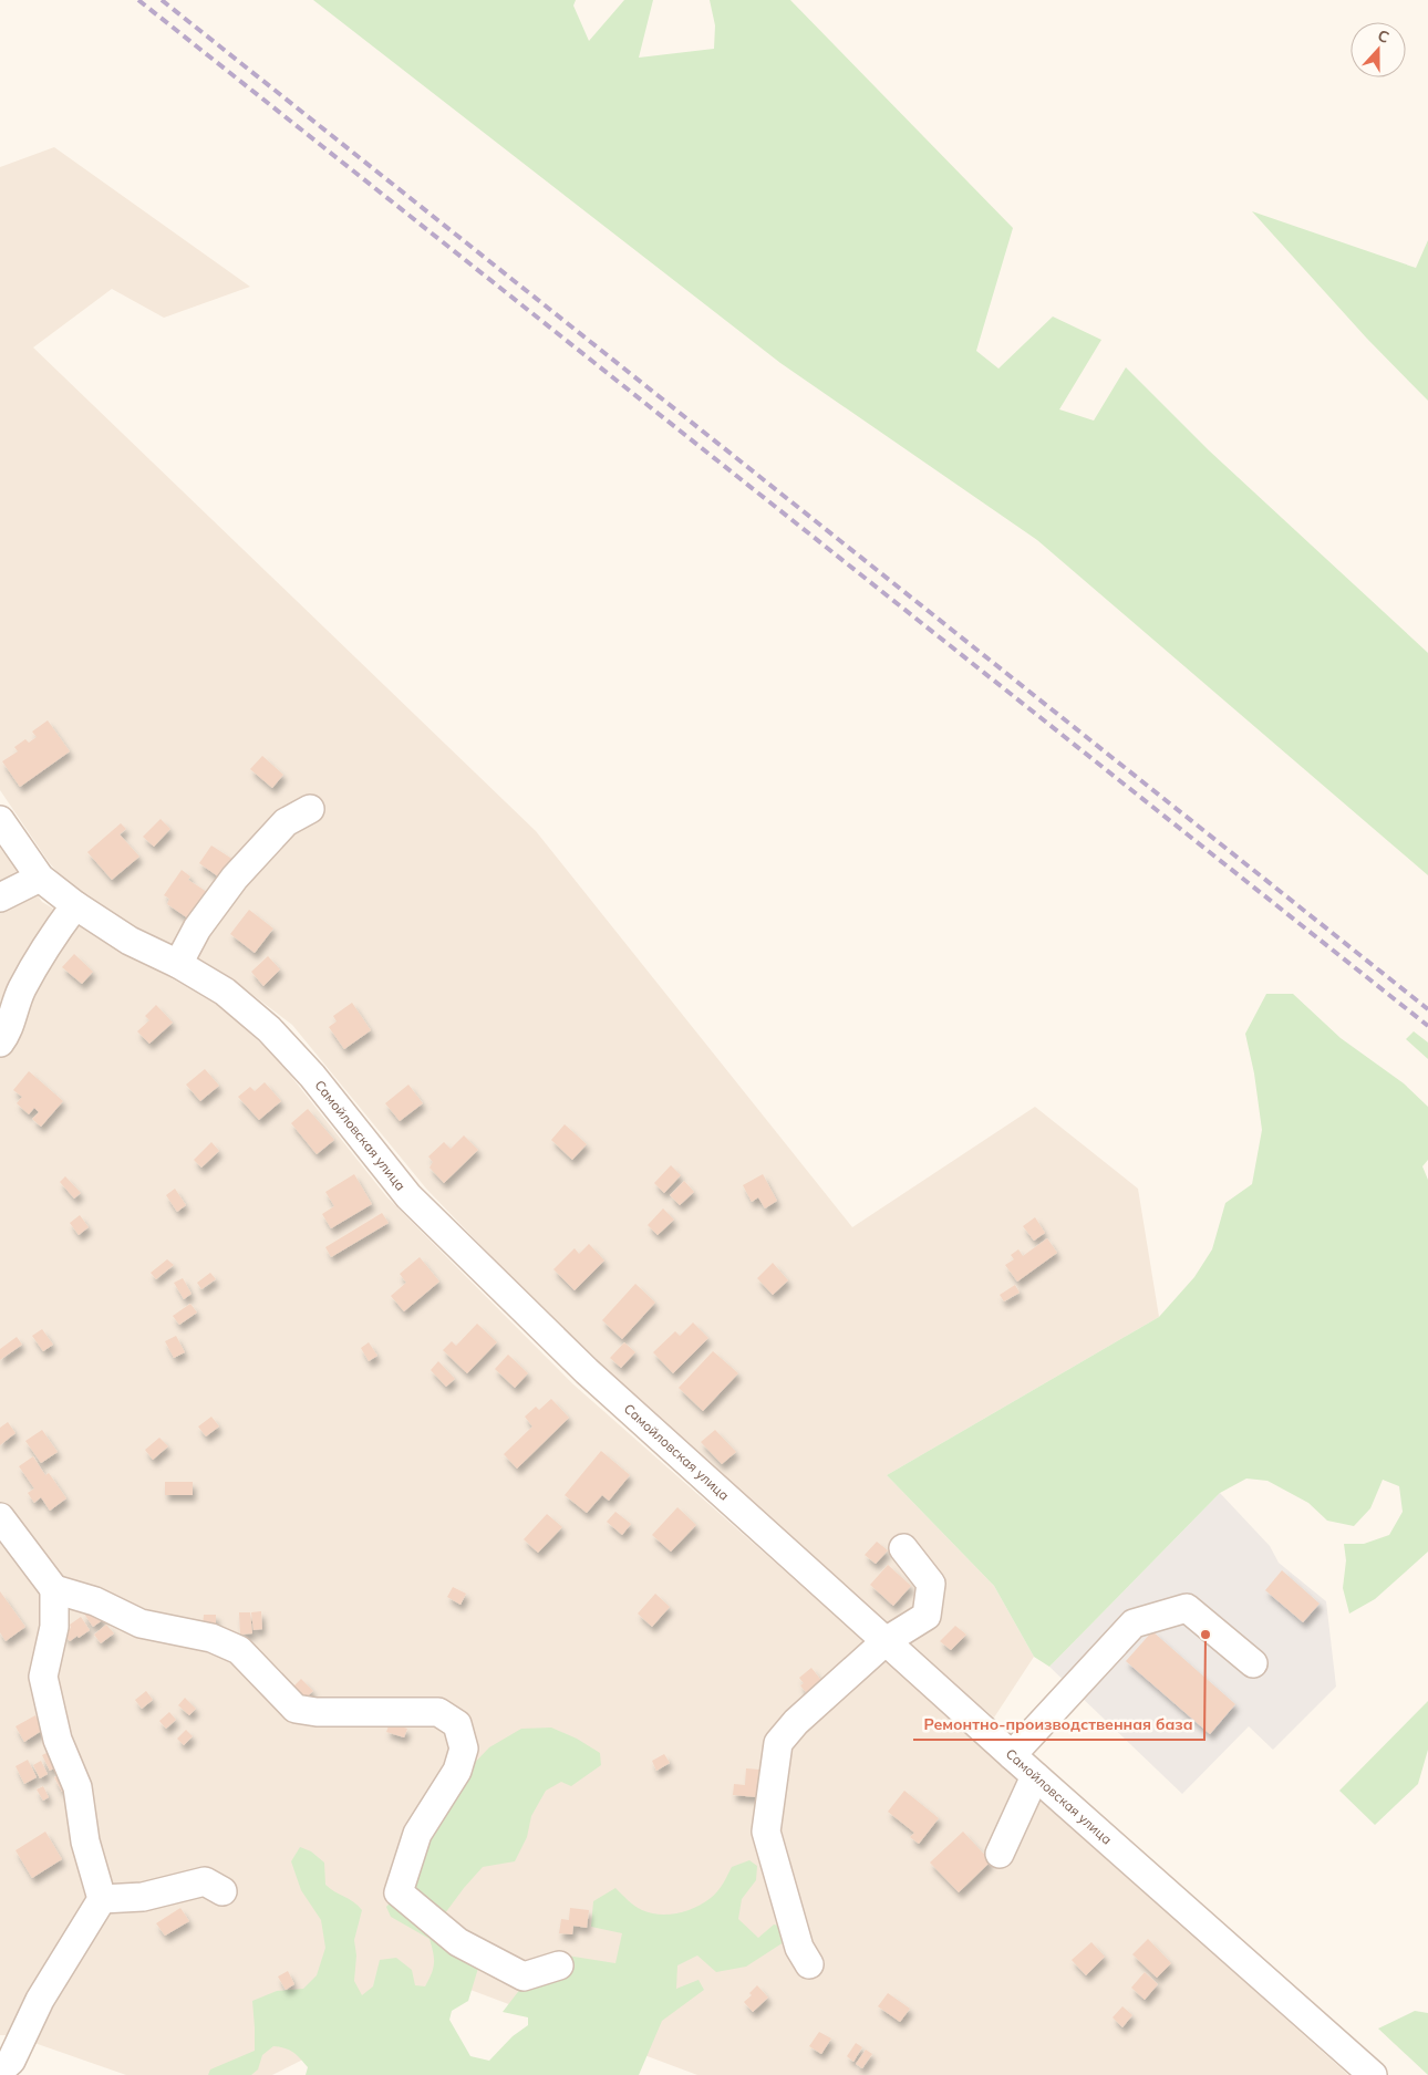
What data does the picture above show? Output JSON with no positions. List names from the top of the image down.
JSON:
{
  "streets": {
    "street": ["Самойловская улица"]
  },
  "places": ["Ремонтно-производственная база"],
  "north": "top"
}
